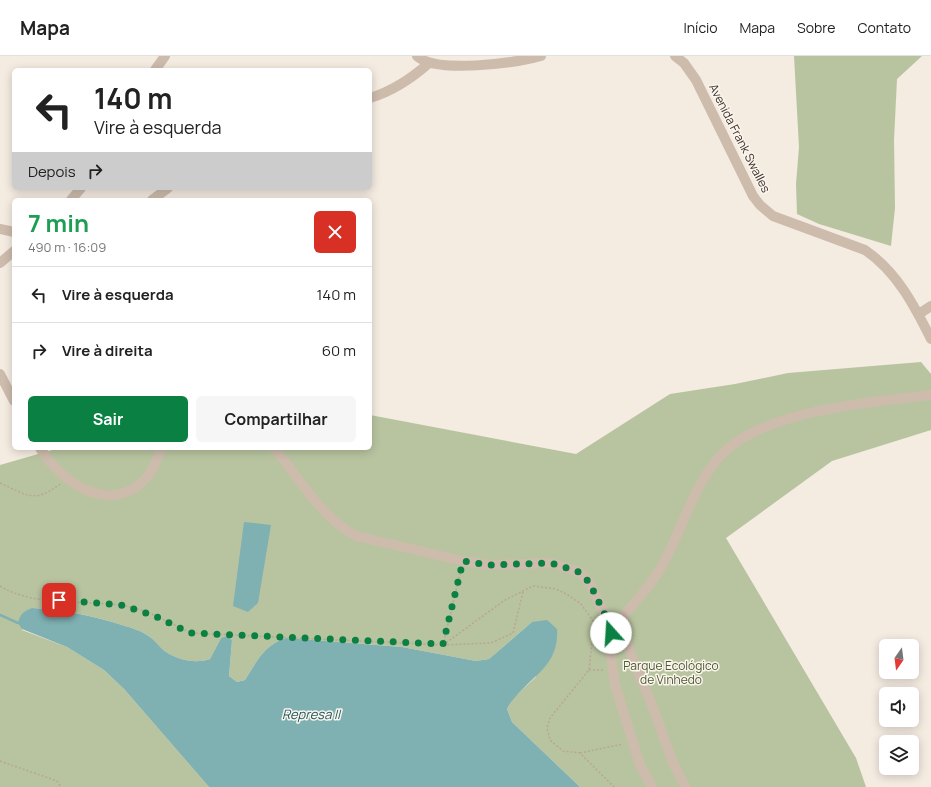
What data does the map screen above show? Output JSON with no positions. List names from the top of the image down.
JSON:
{
  "streets": {
    "street": ["Avenida Frank Swalles"]
  },
  "water": ["Represa II"],
  "parks": ["Parque Ecológico de Vinhedo"],
  "north": "bottom",
  "page": {
    "header": "Mapa",
    "nav": [
      "Início",
      "Mapa",
      "Sobre",
      "Contato"
    ],
    "turn": ["140 m", "Vire à esquerda"],
    "then": "Depois",
    "heading": ["7 min", "490 m · 16:09"],
    "list": [
      {
        "name": "Vire à esquerda",
        "value": "140 m"
      },
      {
        "name": "Vire à direita",
        "value": "60 m"
      }
    ],
    "buttons": ["Sair", "Compartilhar"]
  }
}
